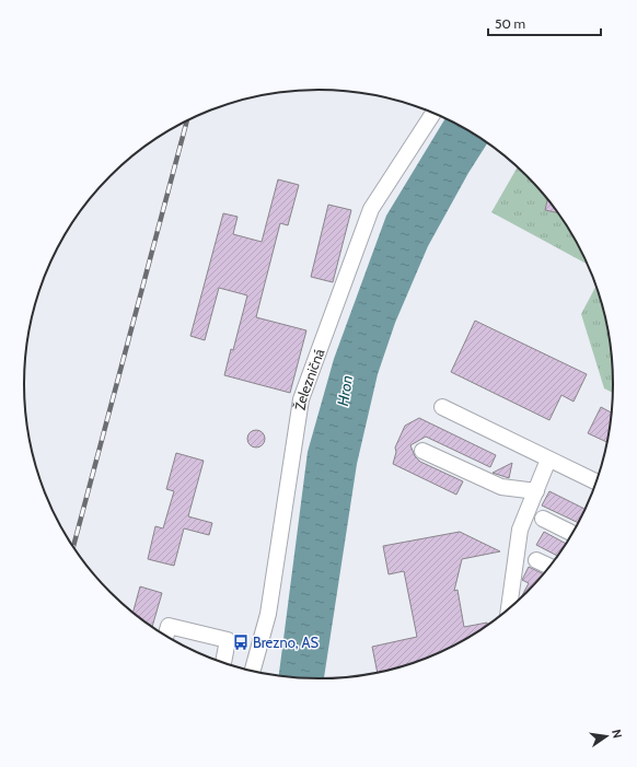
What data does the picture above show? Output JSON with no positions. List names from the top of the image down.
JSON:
{
  "streets": {
    "street": ["Železničná"]
  },
  "water": ["Hron"],
  "places": {
    "bus stop": ["Brezno, AS"]
  },
  "scale_bar": "50 m",
  "north": "right"
}
